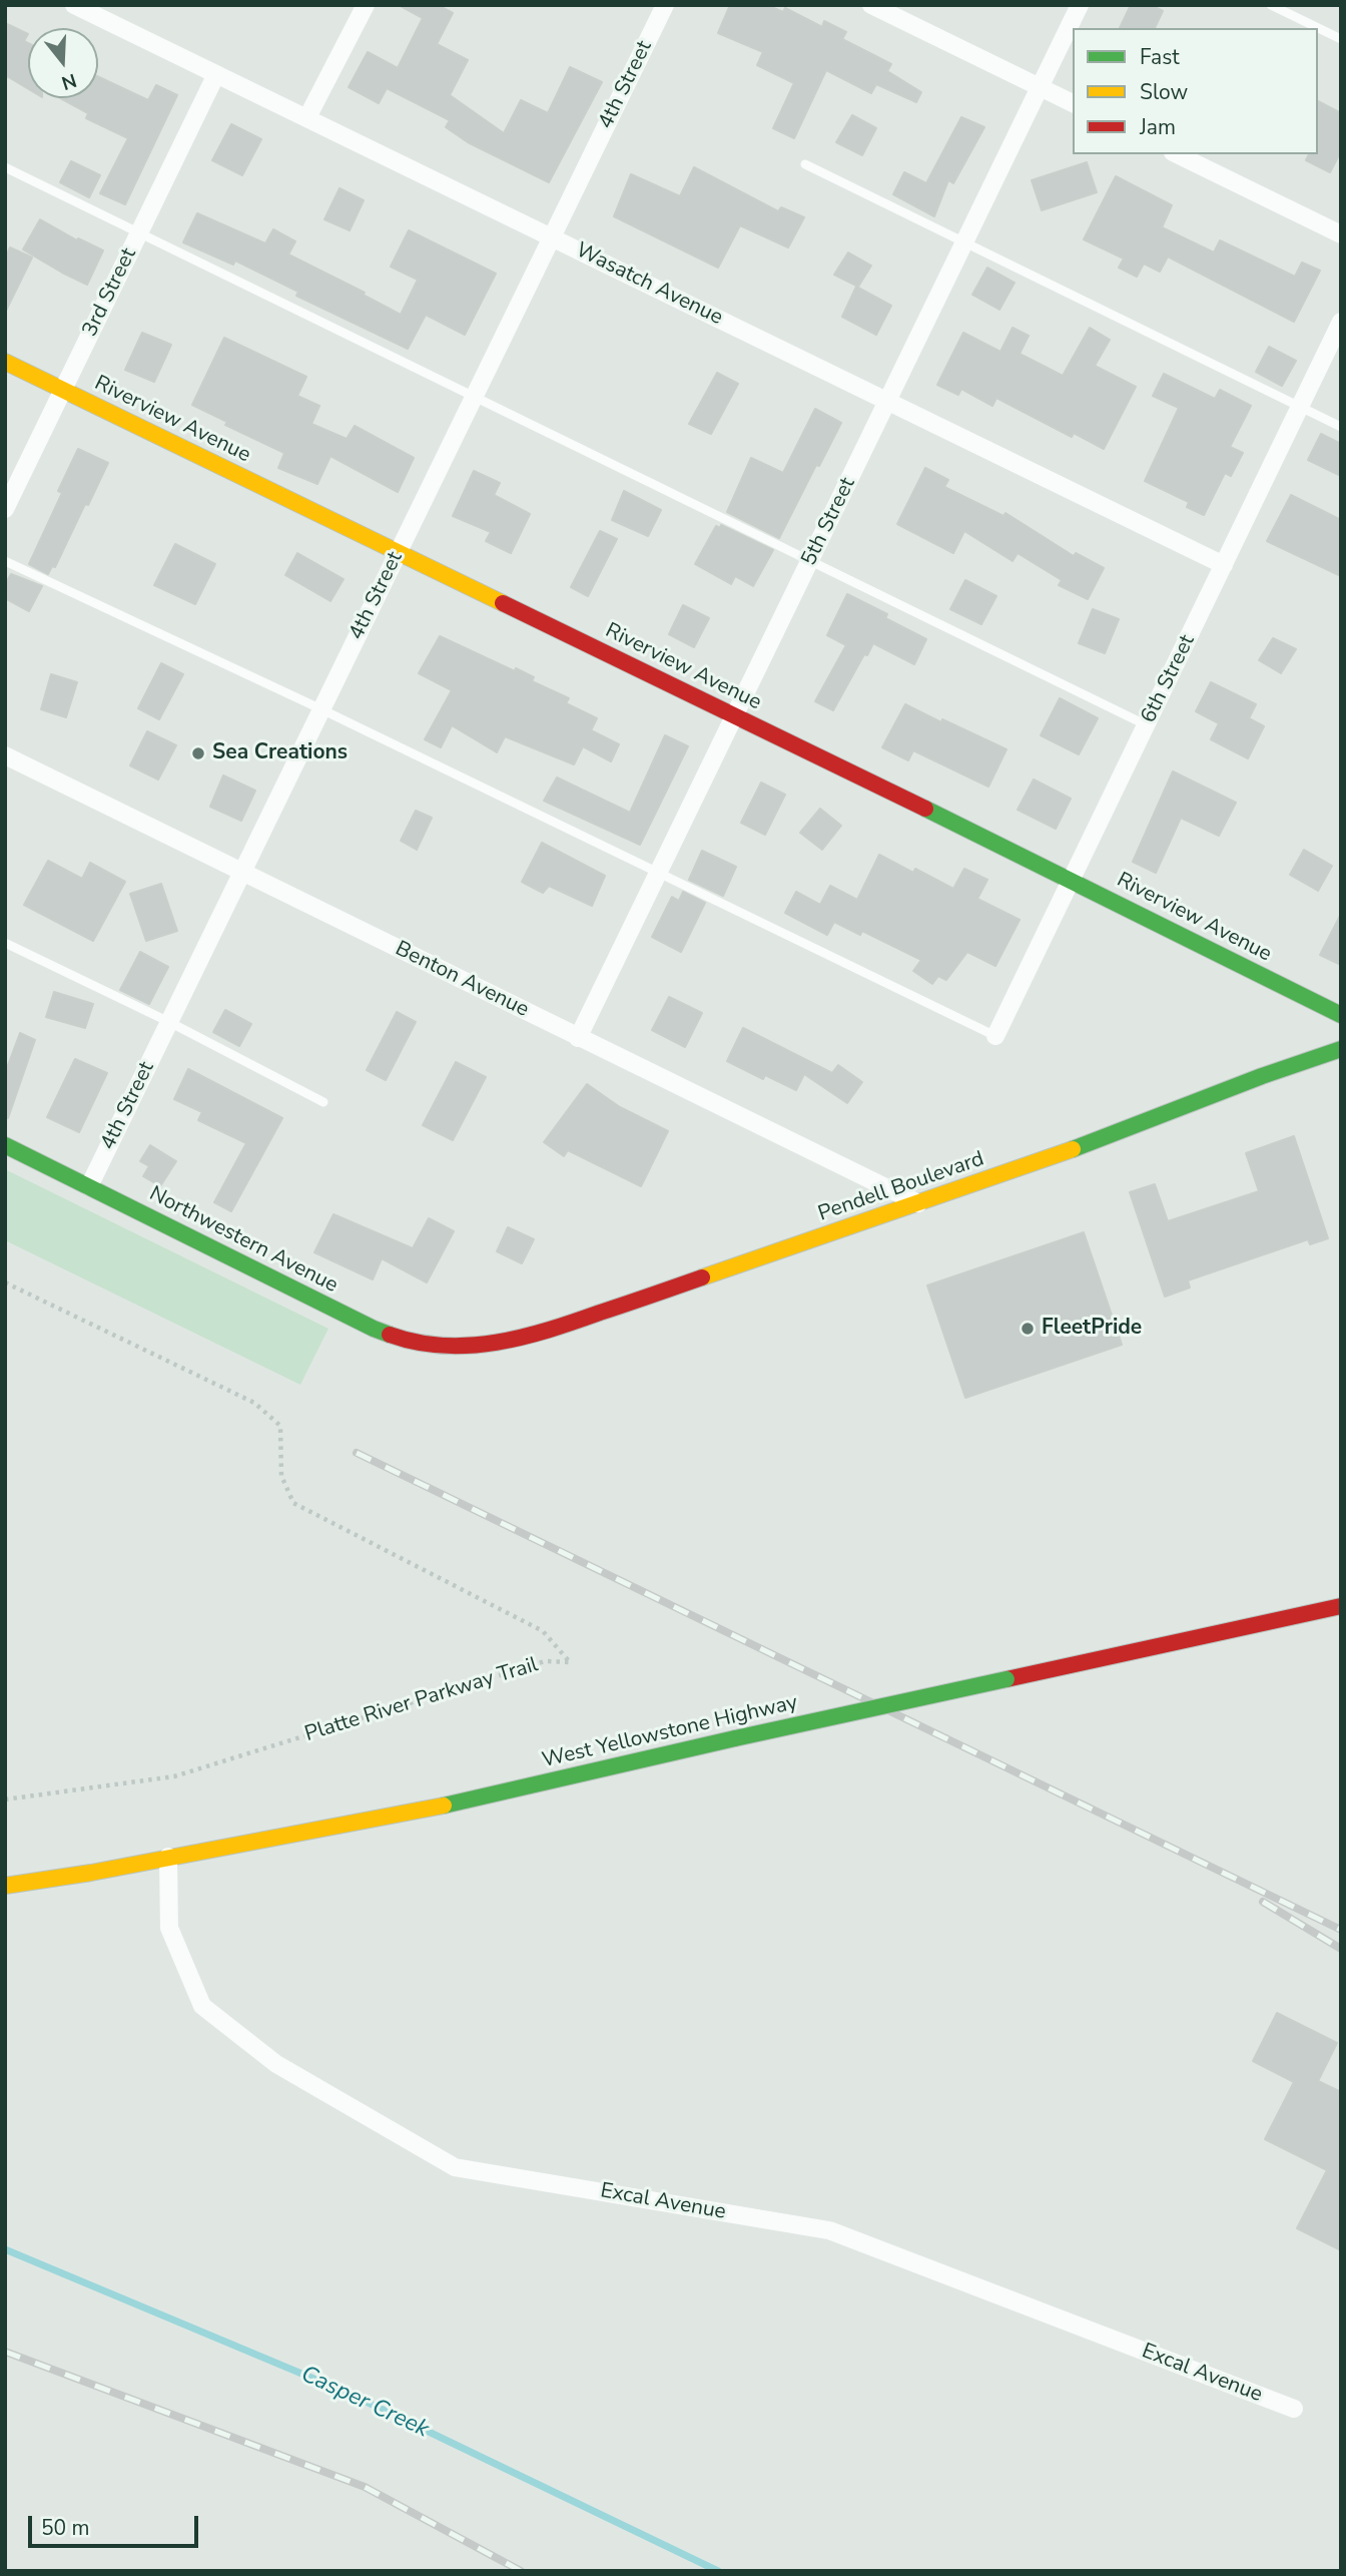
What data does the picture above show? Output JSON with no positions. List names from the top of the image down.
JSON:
{
  "streets": {
    "street": [
      "4th Street",
      "Wasatch Avenue",
      "3rd Street",
      "Riverview Avenue",
      "5th Street",
      "6th Street",
      "Benton Avenue",
      "Pendell Boulevard",
      "Northwestern Avenue",
      "West Yellowstone Highway",
      "Excal Avenue"
    ],
    "path": ["Platte River Parkway Trail"]
  },
  "crossings": [
    ["4th Street", "Wasatch Avenue"],
    ["4th Street", "Riverview Avenue"],
    ["4th Street", "Benton Avenue"],
    ["4th Street", "Northwestern Avenue"],
    ["Wasatch Avenue", "3rd Street"],
    ["Wasatch Avenue", "5th Street"],
    ["Wasatch Avenue", "6th Street"],
    ["3rd Street", "Riverview Avenue"],
    ["Riverview Avenue", "5th Street"],
    ["Riverview Avenue", "6th Street"],
    ["5th Street", "Benton Avenue"],
    ["Benton Avenue", "Pendell Boulevard"],
    ["Pendell Boulevard", "Northwestern Avenue"],
    ["West Yellowstone Highway", "Excal Avenue"]
  ],
  "water": ["Casper Creek"],
  "places": ["Sea Creations", "FleetPride"],
  "legend": ["Fast", "Slow", "Jam"],
  "scale_bar": "50 m",
  "north": "bottom"
}
